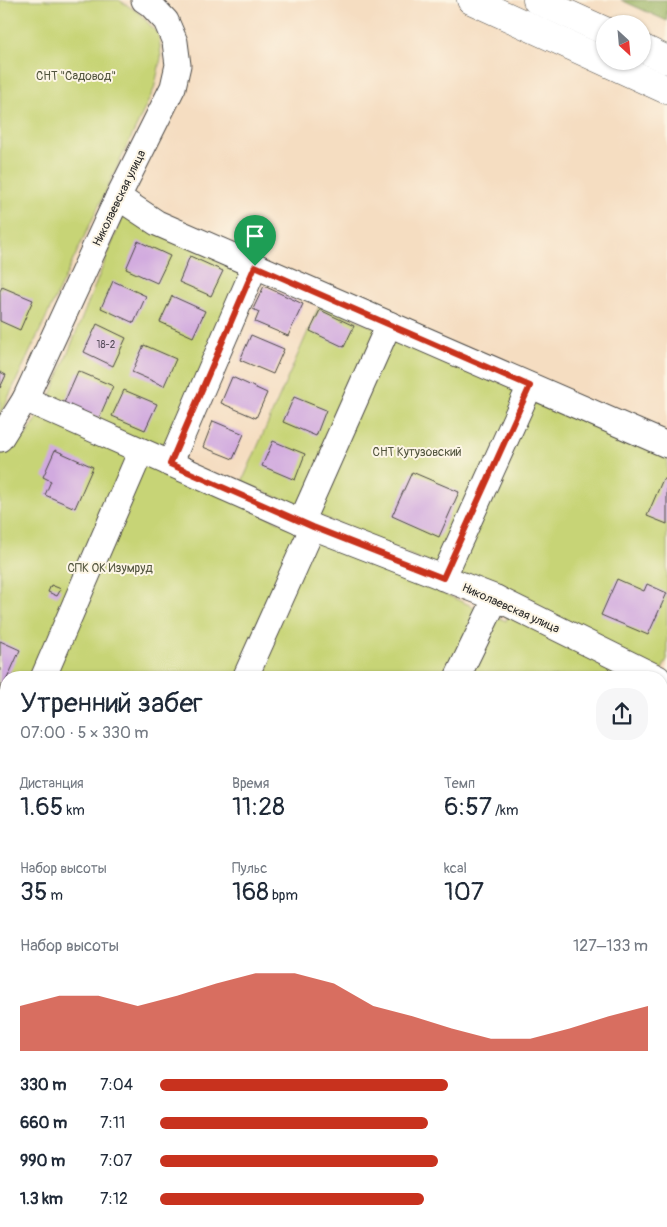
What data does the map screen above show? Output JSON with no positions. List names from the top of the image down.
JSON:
{
  "streets": {
    "street": ["Николаевская улица"]
  },
  "parks": ["СНТ \"Садовод\"", "СНТ Кутузовский", "СПК ОК Изумруд"],
  "house_numbers": ["18-2"],
  "north": "bottom right",
  "page": {
    "heading": ["Утренний забег", "07:00 · 5 × 330 m"],
    "stats": [
      ["Дистанция", "1.65 km"],
      ["Время", "11:28"],
      ["Темп", "6:57 /km"],
      ["Набор высоты", "35 m"],
      ["Пульс", "168 bpm"],
      ["kcal", "107"]
    ],
    "chart": ["Набор высоты", "127–133 m"],
    "list": [
      {
        "name": "330 m",
        "note": "7:04"
      },
      {
        "name": "660 m",
        "note": "7:11"
      },
      {
        "name": "990 m",
        "note": "7:07"
      },
      {
        "name": "1.3 km",
        "note": "7:12"
      }
    ]
  }
}
